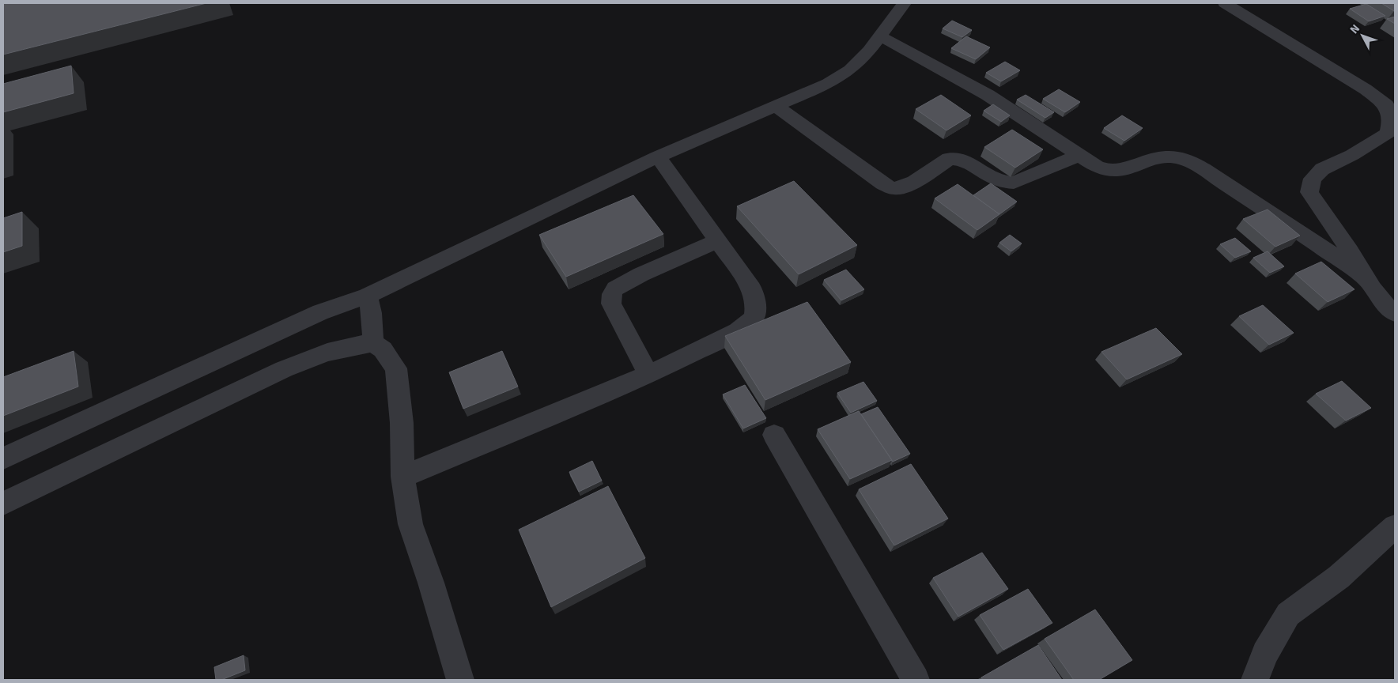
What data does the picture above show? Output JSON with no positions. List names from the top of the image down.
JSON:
{
  "north": "top left"
}
